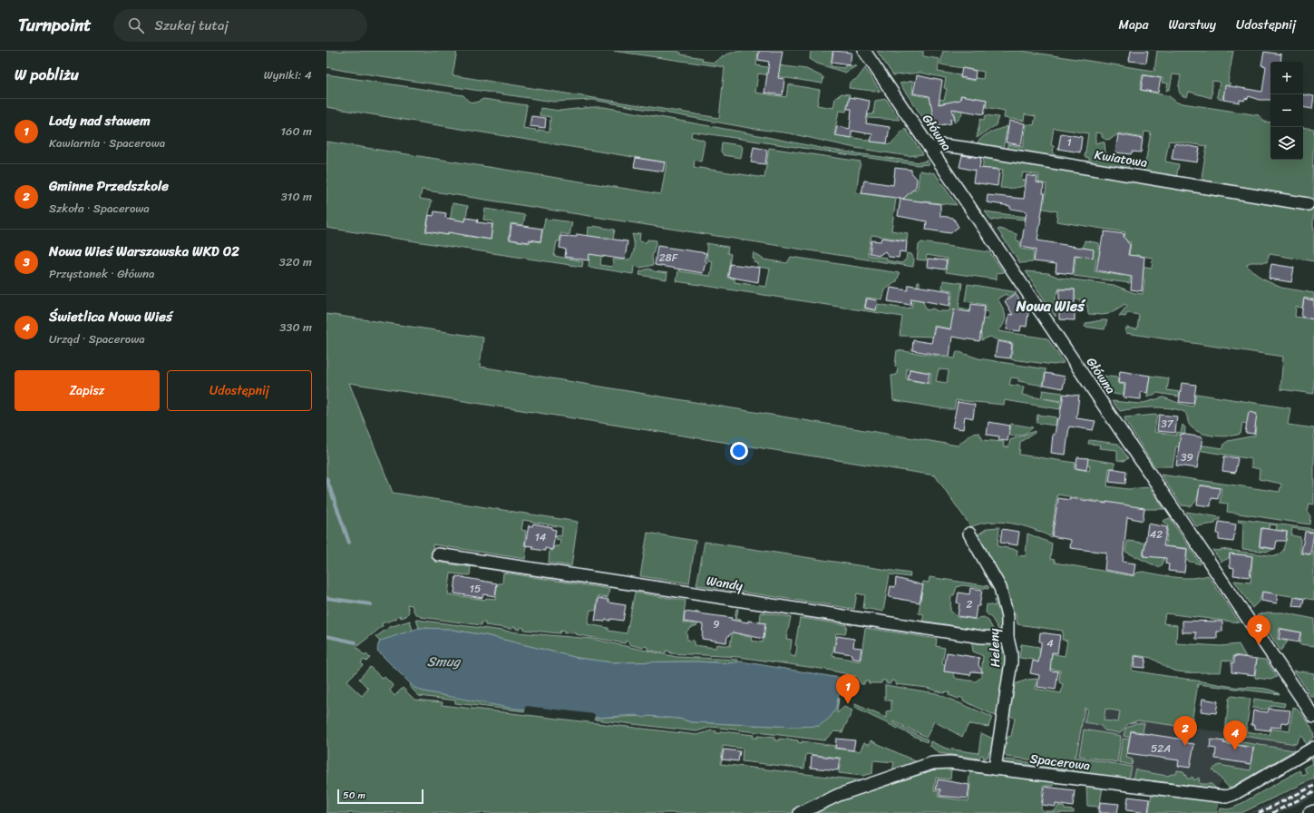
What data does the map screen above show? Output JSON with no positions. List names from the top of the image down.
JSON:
{
  "streets": {
    "street": [
      "Główna",
      "Kwiatowa",
      "Wandy",
      "Heleny",
      "Spacerowa"
    ]
  },
  "crossings": [
    ["Główna", "Kwiatowa"],
    ["Wandy", "Heleny"],
    ["Heleny", "Spacerowa"]
  ],
  "districts": ["Nowa Wieś"],
  "water": ["Smug"],
  "house_numbers": [
    "1",
    "28F",
    "37",
    "39",
    "42",
    "14",
    "15",
    "2",
    "9",
    "4",
    "52A"
  ],
  "scale_bar": "50 m",
  "page": {
    "header": "Turnpoint",
    "search": "Szukaj tutaj",
    "nav": ["Mapa", "Warstwy", "Udostępnij"],
    "heading": ["W pobliżu", "Wyniki: 4"],
    "map_buttons": ["+", "−"],
    "list": [
      {
        "mark": "1",
        "name": "Lody nad stawem",
        "note": "Kawiarnia · Spacerowa",
        "value": "160 m"
      },
      {
        "mark": "2",
        "name": "Gminne Przedszkole",
        "note": "Szkoła · Spacerowa",
        "value": "310 m"
      },
      {
        "mark": "3",
        "name": "Nowa Wieś Warszawska WKD 02",
        "note": "Przystanek · Główna",
        "value": "320 m"
      },
      {
        "mark": "4",
        "name": "Świetlica Nowa Wieś",
        "note": "Urząd · Spacerowa",
        "value": "330 m"
      }
    ],
    "buttons": ["Zapisz", "Udostępnij"],
    "pins": [
      "3",
      "1",
      "2",
      "4"
    ],
    "scale": "50 m"
  }
}
